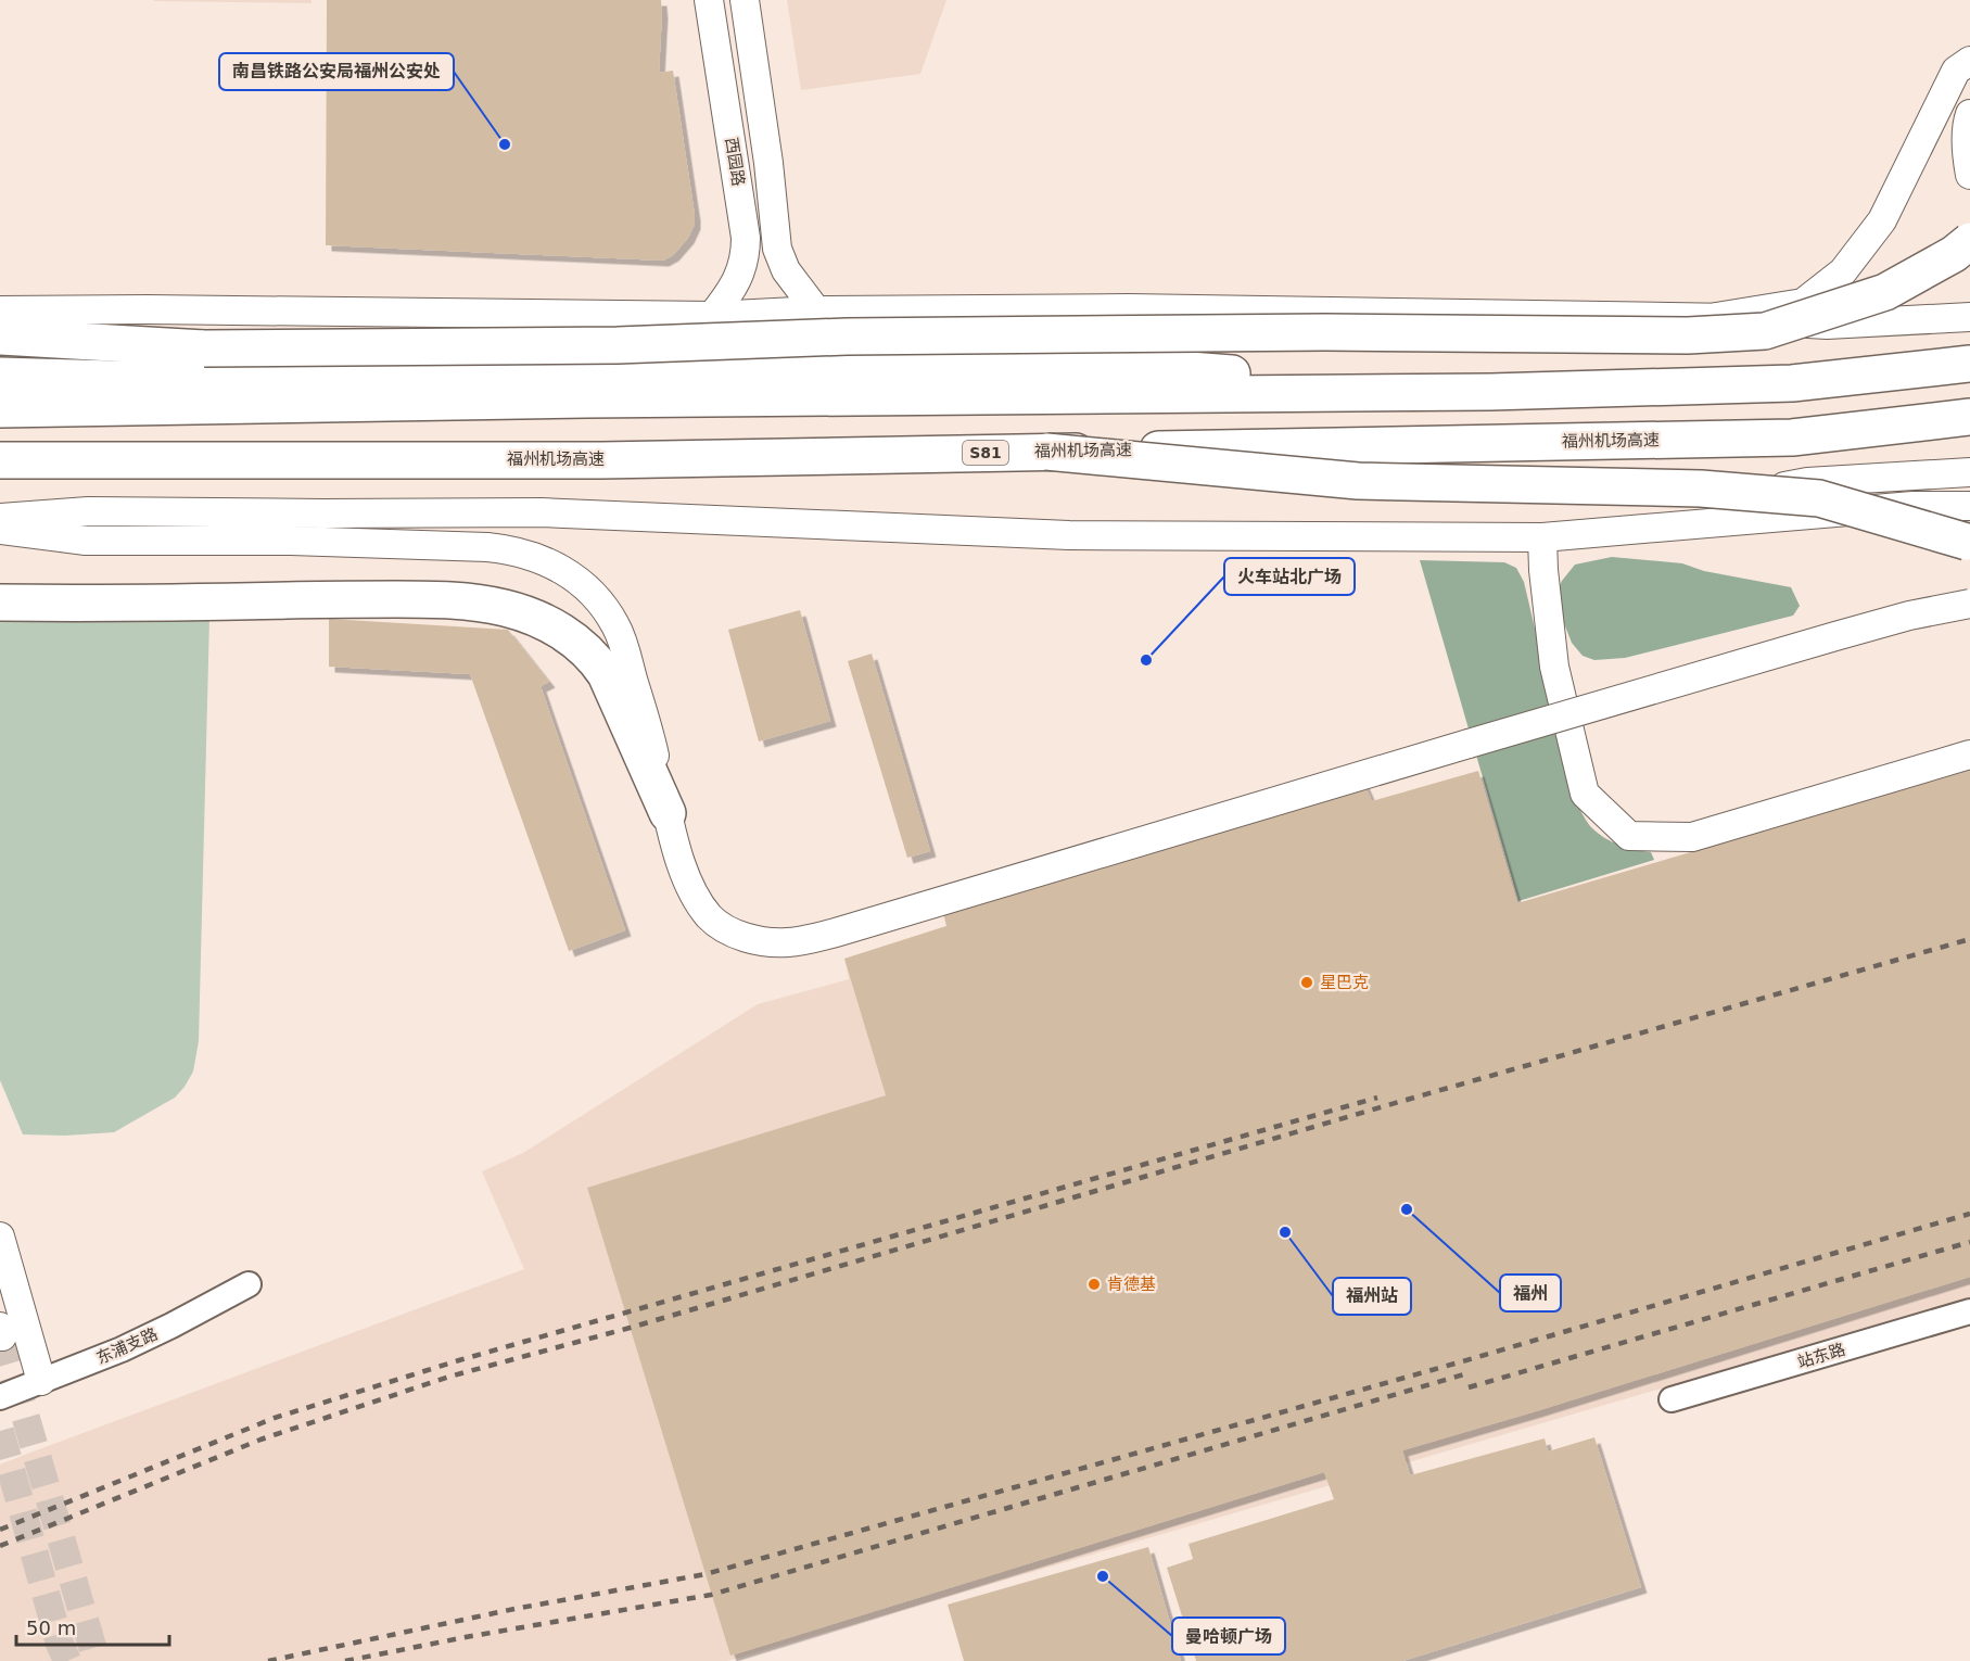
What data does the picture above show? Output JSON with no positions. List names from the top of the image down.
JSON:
{
  "streets": {
    "highway": ["福州机场高速", "S81"],
    "main road": ["西园路"],
    "street": ["东浦支路", "站东路"]
  },
  "places": [
    "南昌铁路公安局福州公安处",
    "火车站北广场",
    "星巴克",
    "福州",
    "福州站",
    "肯德基",
    "曼哈顿广场"
  ],
  "scale_bar": "50 m"
}
